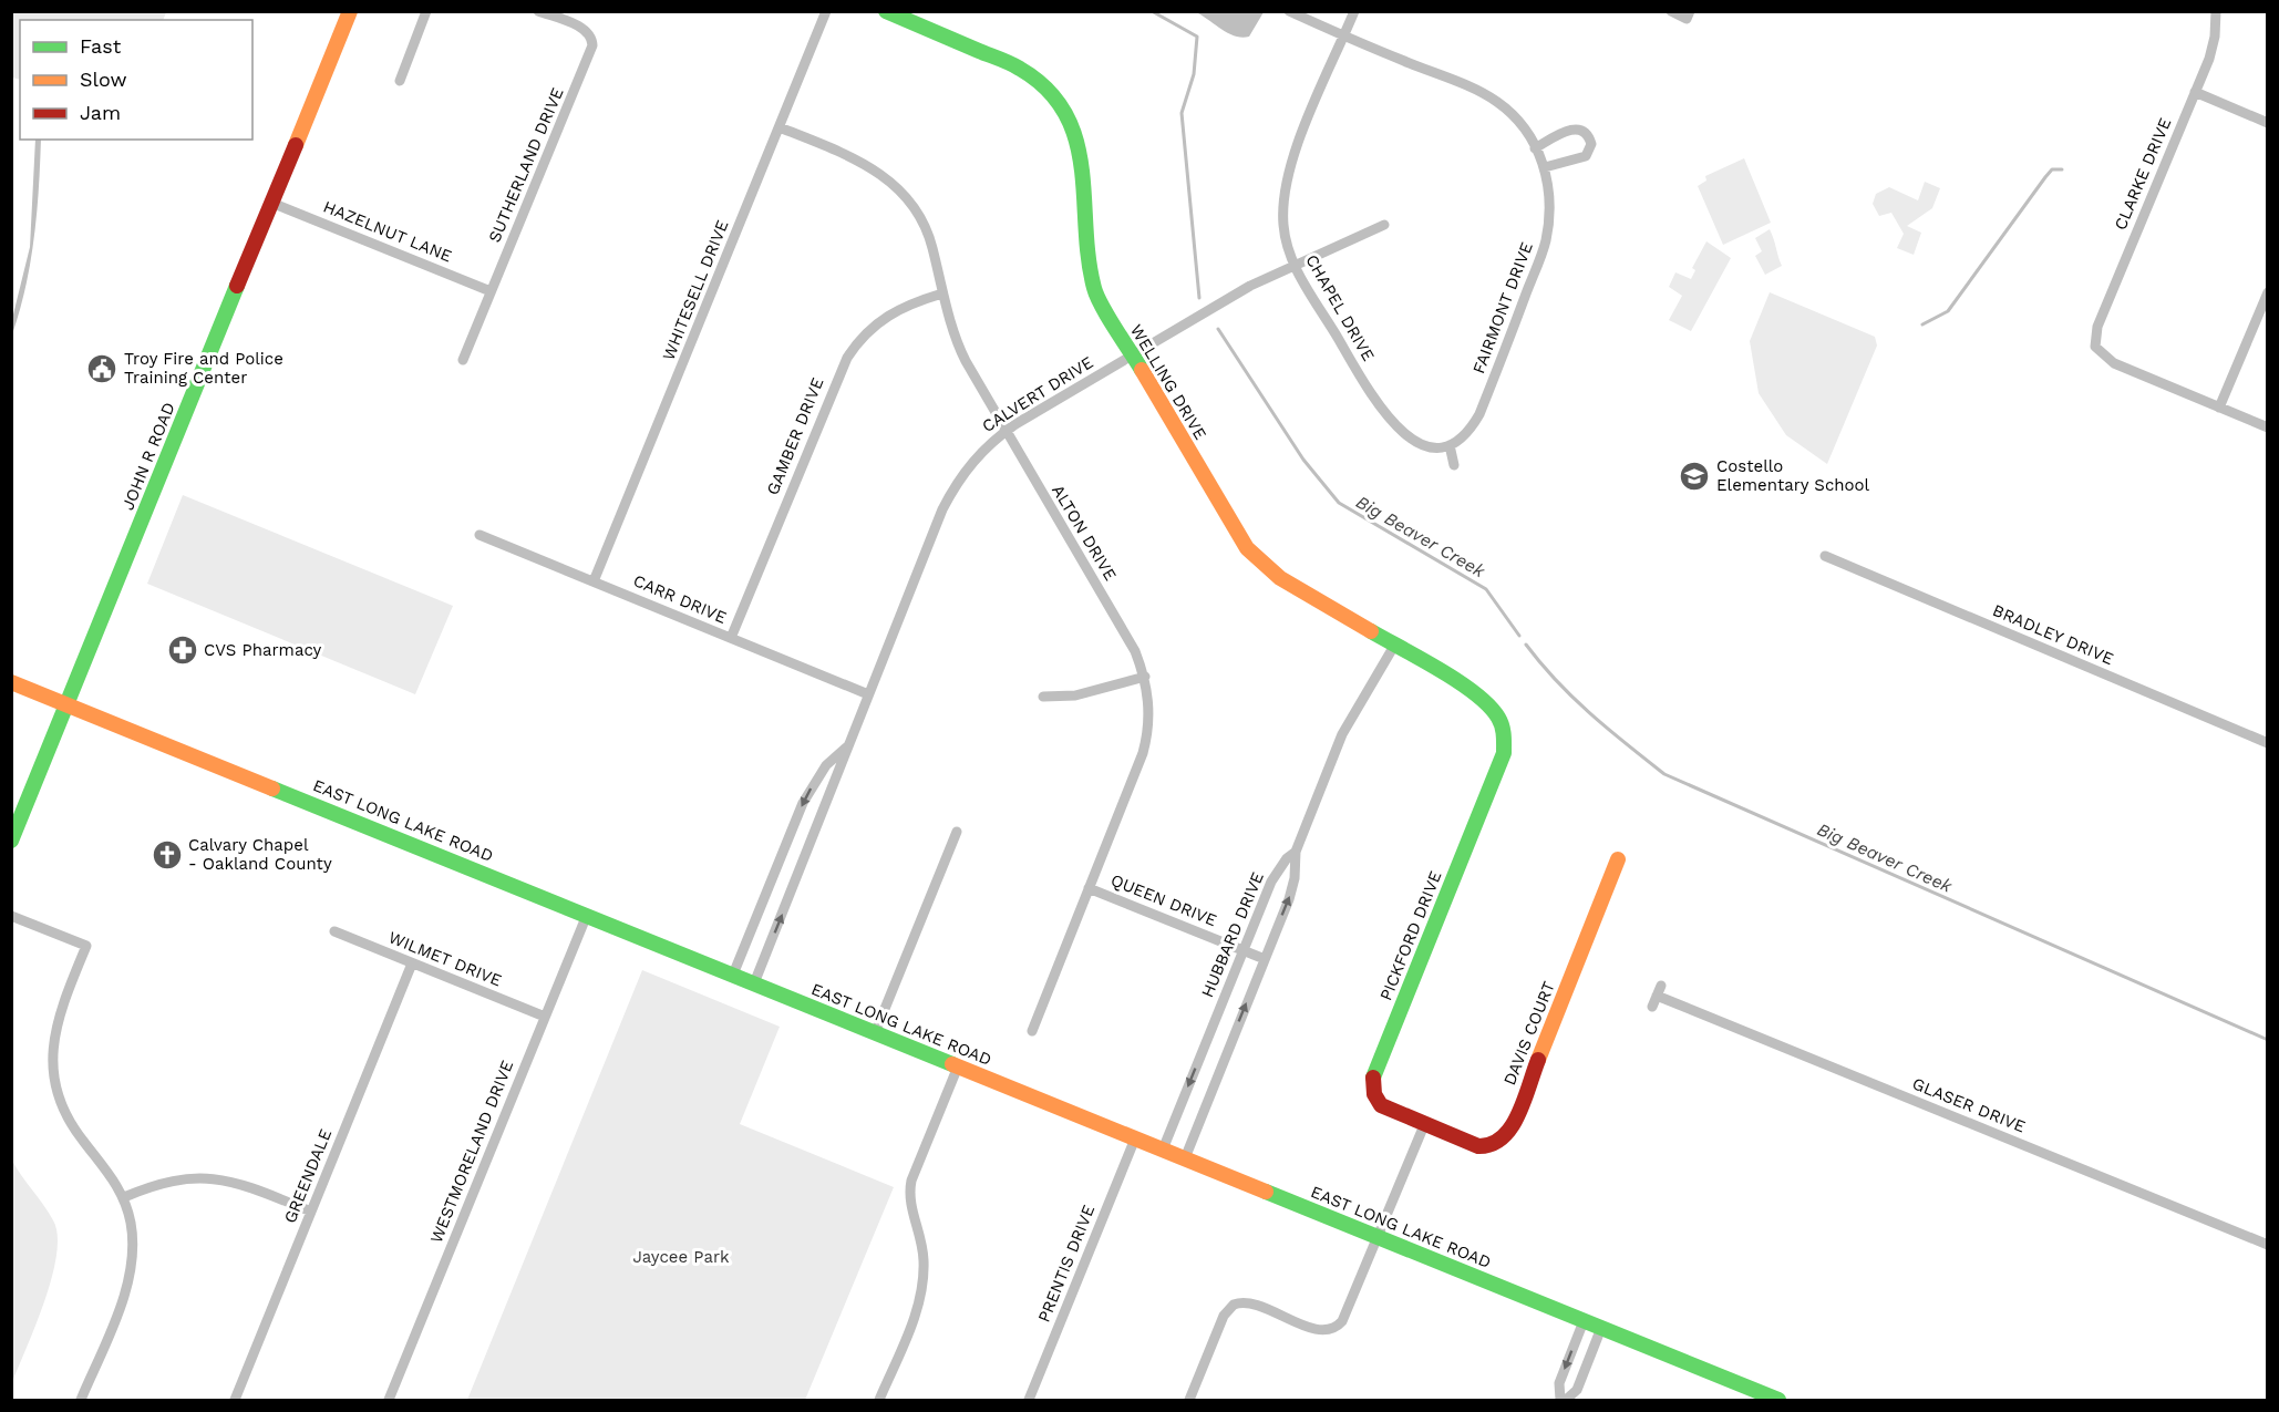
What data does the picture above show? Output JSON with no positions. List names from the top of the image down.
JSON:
{
  "streets": {
    "main road": [
      "WELLING DRIVE",
      "JOHN R ROAD",
      "EAST LONG LAKE ROAD",
      "PICKFORD DRIVE",
      "DAVIS COURT"
    ],
    "street": [
      "SUTHERLAND DRIVE",
      "CLARKE DRIVE",
      "HAZELNUT LANE",
      "WHITESELL DRIVE",
      "CHAPEL DRIVE",
      "FAIRMONT DRIVE",
      "CALVERT DRIVE",
      "GAMBER DRIVE",
      "ALTON DRIVE",
      "CARR DRIVE",
      "BRADLEY DRIVE",
      "QUEEN DRIVE",
      "HUBBARD DRIVE",
      "WILMET DRIVE",
      "GLASER DRIVE",
      "WESTMORELAND DRIVE",
      "GREENDALE",
      "PRENTIS DRIVE"
    ]
  },
  "crossings": [
    ["SUTHERLAND DRIVE", "HAZELNUT LANE"],
    ["HAZELNUT LANE", "JOHN R ROAD"],
    ["WHITESELL DRIVE", "ALTON DRIVE"],
    ["WHITESELL DRIVE", "CARR DRIVE"],
    ["CHAPEL DRIVE", "FAIRMONT DRIVE"],
    ["CHAPEL DRIVE", "CALVERT DRIVE"],
    ["WELLING DRIVE", "CALVERT DRIVE"],
    ["WELLING DRIVE", "HUBBARD DRIVE"],
    ["WELLING DRIVE", "PICKFORD DRIVE"],
    ["CALVERT DRIVE", "ALTON DRIVE"],
    ["CALVERT DRIVE", "CARR DRIVE"],
    ["CALVERT DRIVE", "EAST LONG LAKE ROAD"],
    ["GAMBER DRIVE", "ALTON DRIVE"],
    ["GAMBER DRIVE", "CARR DRIVE"],
    ["JOHN R ROAD", "EAST LONG LAKE ROAD"],
    ["ALTON DRIVE", "QUEEN DRIVE"],
    ["EAST LONG LAKE ROAD", "HUBBARD DRIVE"],
    ["EAST LONG LAKE ROAD", "WESTMORELAND DRIVE"],
    ["EAST LONG LAKE ROAD", "PRENTIS DRIVE"],
    ["QUEEN DRIVE", "HUBBARD DRIVE"],
    ["PICKFORD DRIVE", "DAVIS COURT"],
    ["WILMET DRIVE", "WESTMORELAND DRIVE"],
    ["WILMET DRIVE", "GREENDALE"]
  ],
  "water": ["Big Beaver Creek"],
  "parks": ["Jaycee Park"],
  "places": {
    "public building": ["Troy Fire and Police Training Center"],
    "school or university": ["Costello Elementary School"],
    "pharmacy": ["CVS Pharmacy"],
    "church": ["Calvary Chapel - Oakland County"]
  },
  "legend": ["Fast", "Slow", "Jam"]
}
